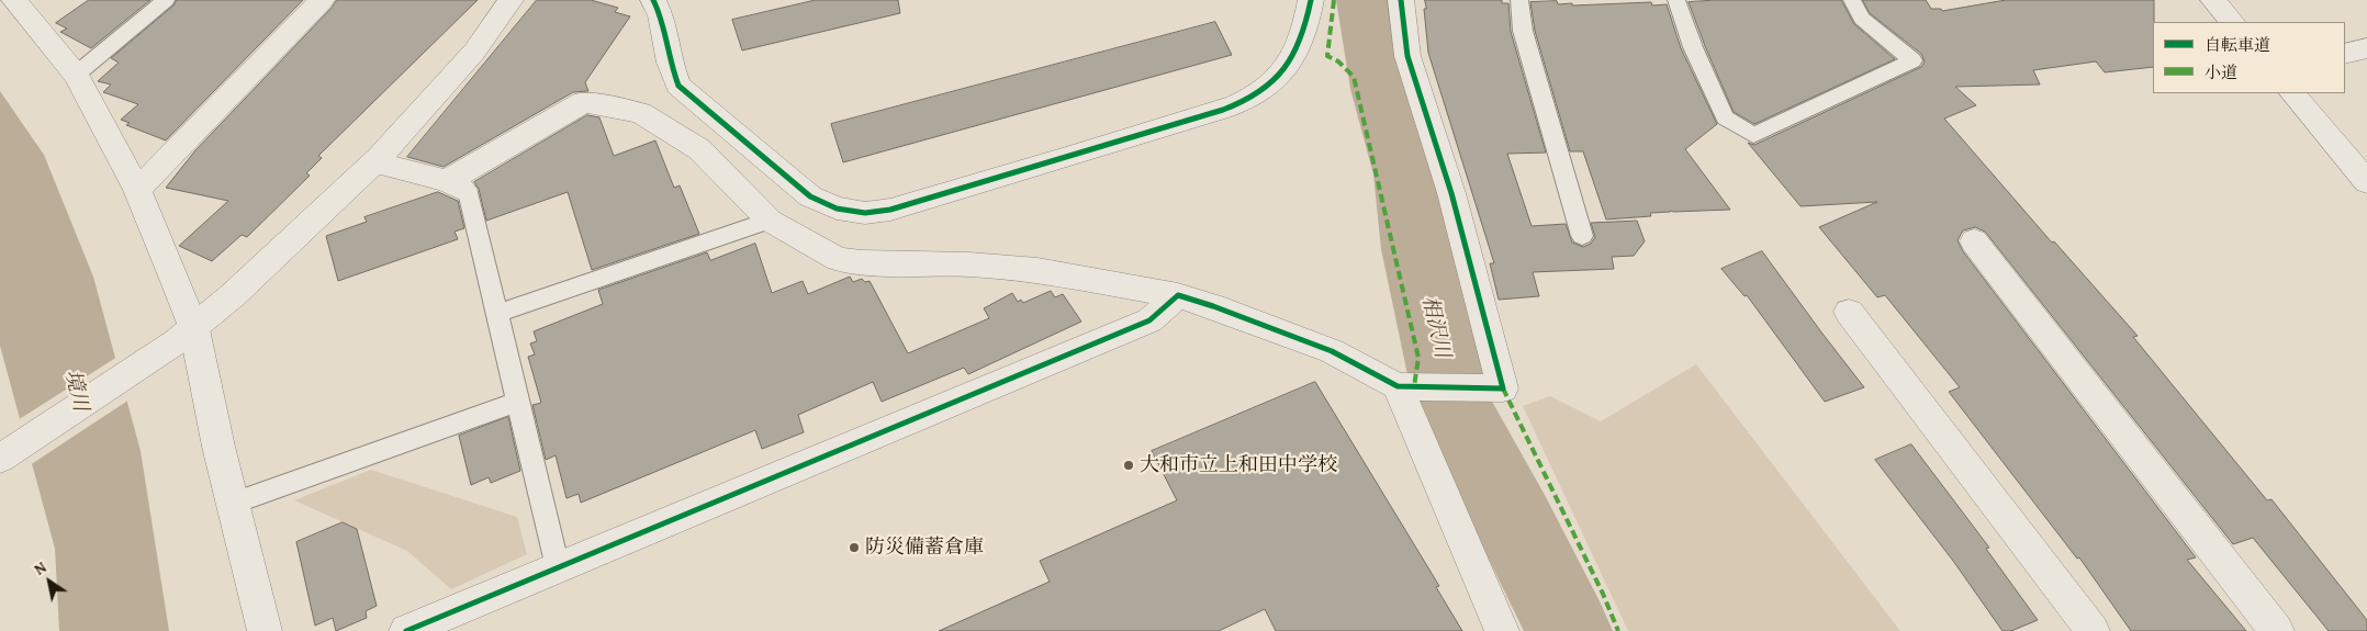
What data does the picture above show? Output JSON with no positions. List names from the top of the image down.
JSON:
{
  "water": ["相沢川", "境川"],
  "places": ["大和市立上和田中学校", "防災備蓄倉庫"],
  "legend": ["自転車道", "小道"],
  "north": "top left"
}
